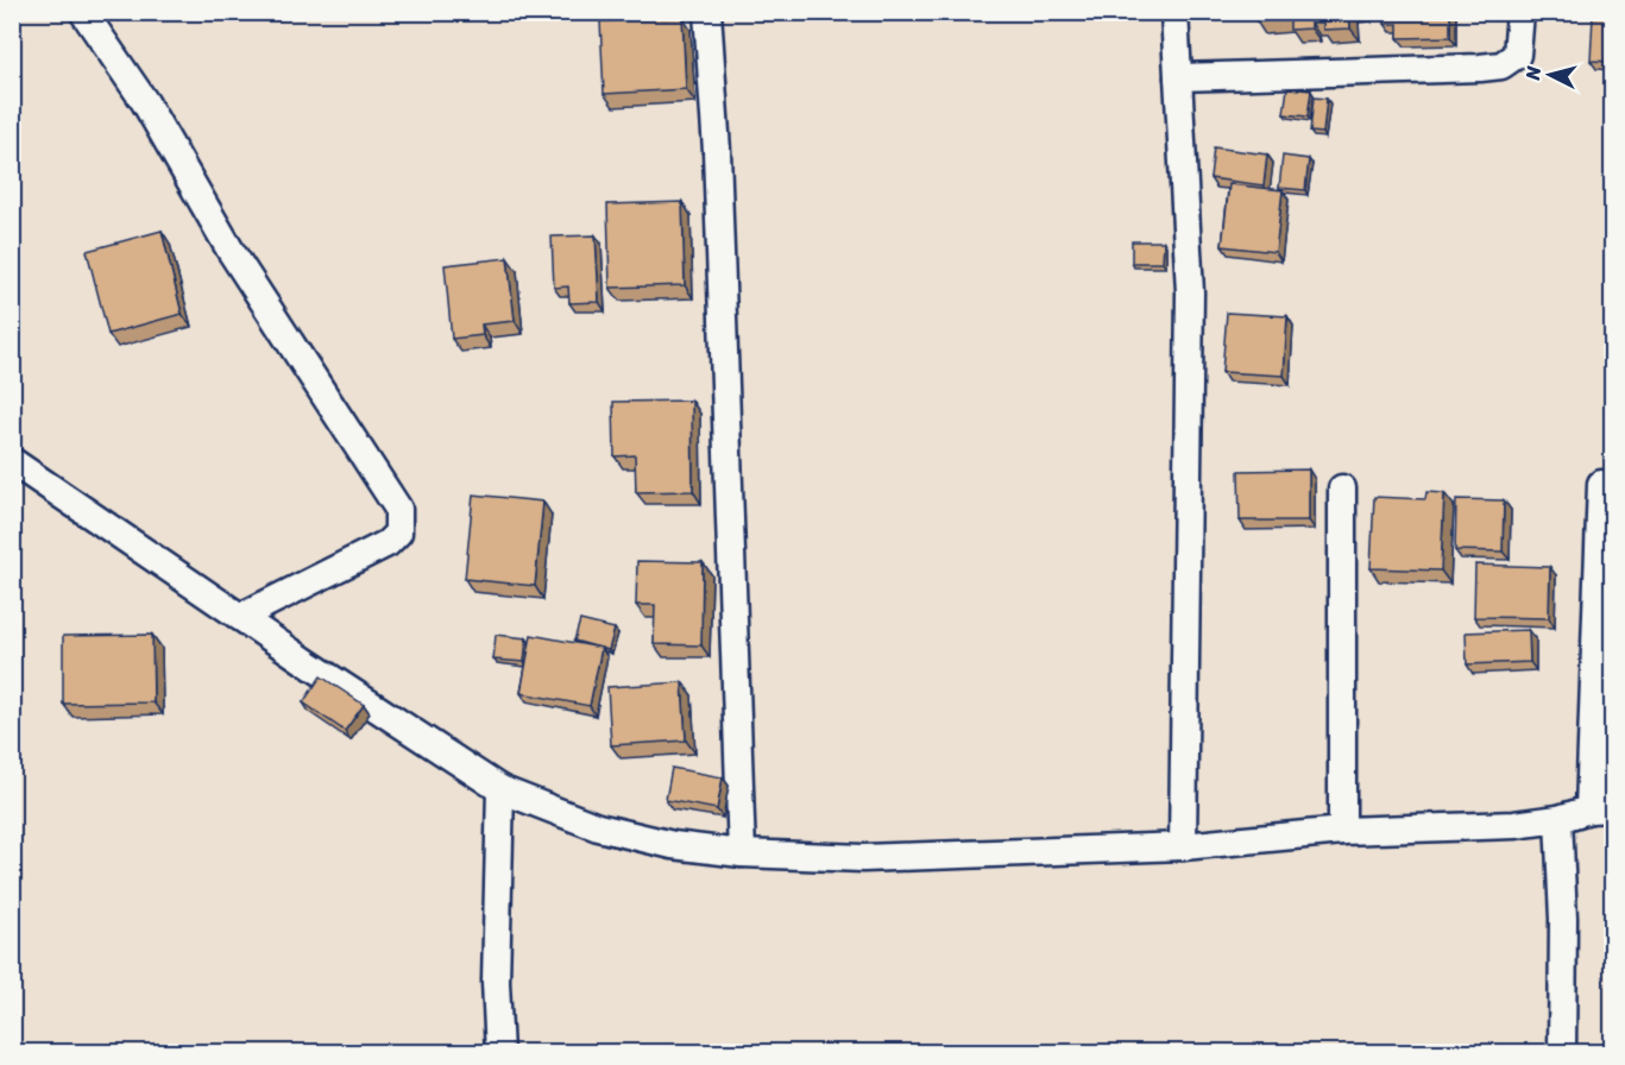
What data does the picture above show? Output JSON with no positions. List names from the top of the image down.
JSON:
{
  "north": "left"
}
